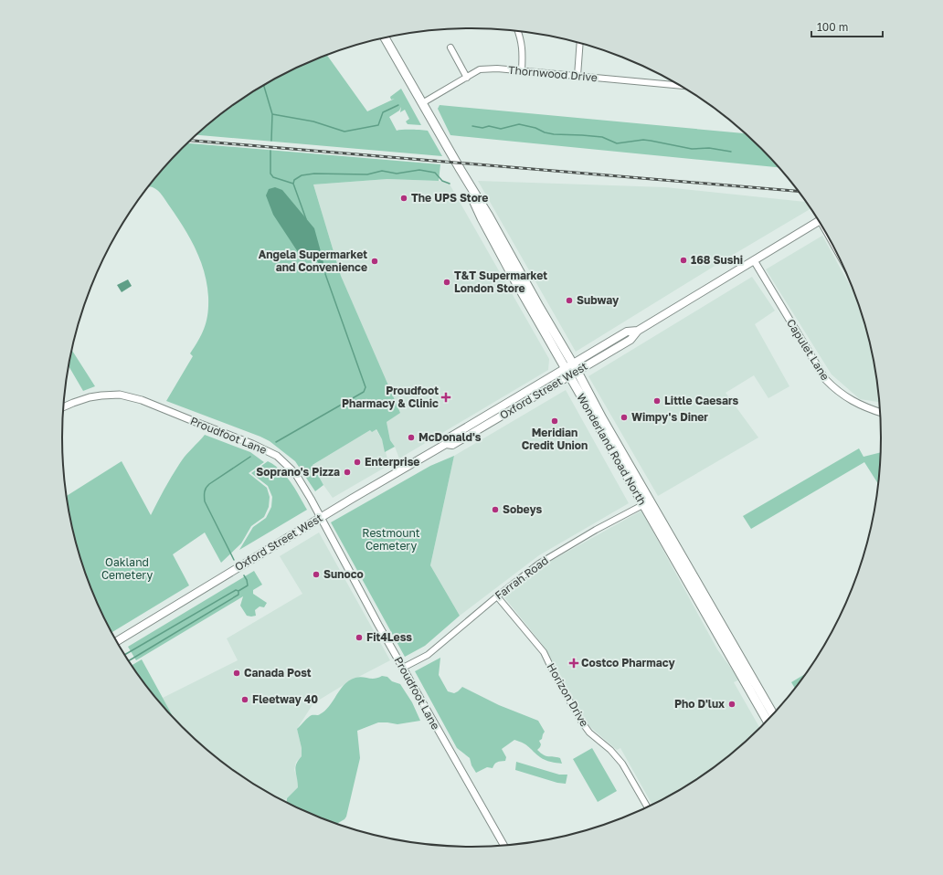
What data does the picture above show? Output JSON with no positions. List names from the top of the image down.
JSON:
{
  "streets": {
    "main road": ["Oxford Street West", "Wonderland Road North"],
    "street": [
      "Thornwood Drive",
      "Capulet Lane",
      "Proudfoot Lane",
      "Farrah Road",
      "Horizon Drive"
    ]
  },
  "crossings": [
    ["Thornwood Drive", "Wonderland Road North"],
    ["Capulet Lane", "Oxford Street West"],
    ["Oxford Street West", "Proudfoot Lane"],
    ["Oxford Street West", "Wonderland Road North"],
    ["Proudfoot Lane", "Farrah Road"],
    ["Wonderland Road North", "Farrah Road"],
    ["Farrah Road", "Horizon Drive"]
  ],
  "parks": ["Restmount Cemetery", "Oakland Cemetery"],
  "places": {
    "other": [
      "The UPS Store",
      "168 Sushi",
      "Angela Supermarket and Convenience",
      "T&T Supermarket London Store",
      "Subway",
      "Little Caesars",
      "Wimpy's Diner",
      "Meridian Credit Union",
      "McDonald's",
      "Enterprise",
      "Soprano's Pizza",
      "Sobeys",
      "Sunoco",
      "Fit4Less",
      "Canada Post",
      "Fleetway 40",
      "Pho D'lux"
    ],
    "health": ["Proudfoot Pharmacy & Clinic", "Costco Pharmacy"]
  },
  "scale_bar": "100 m"
}
